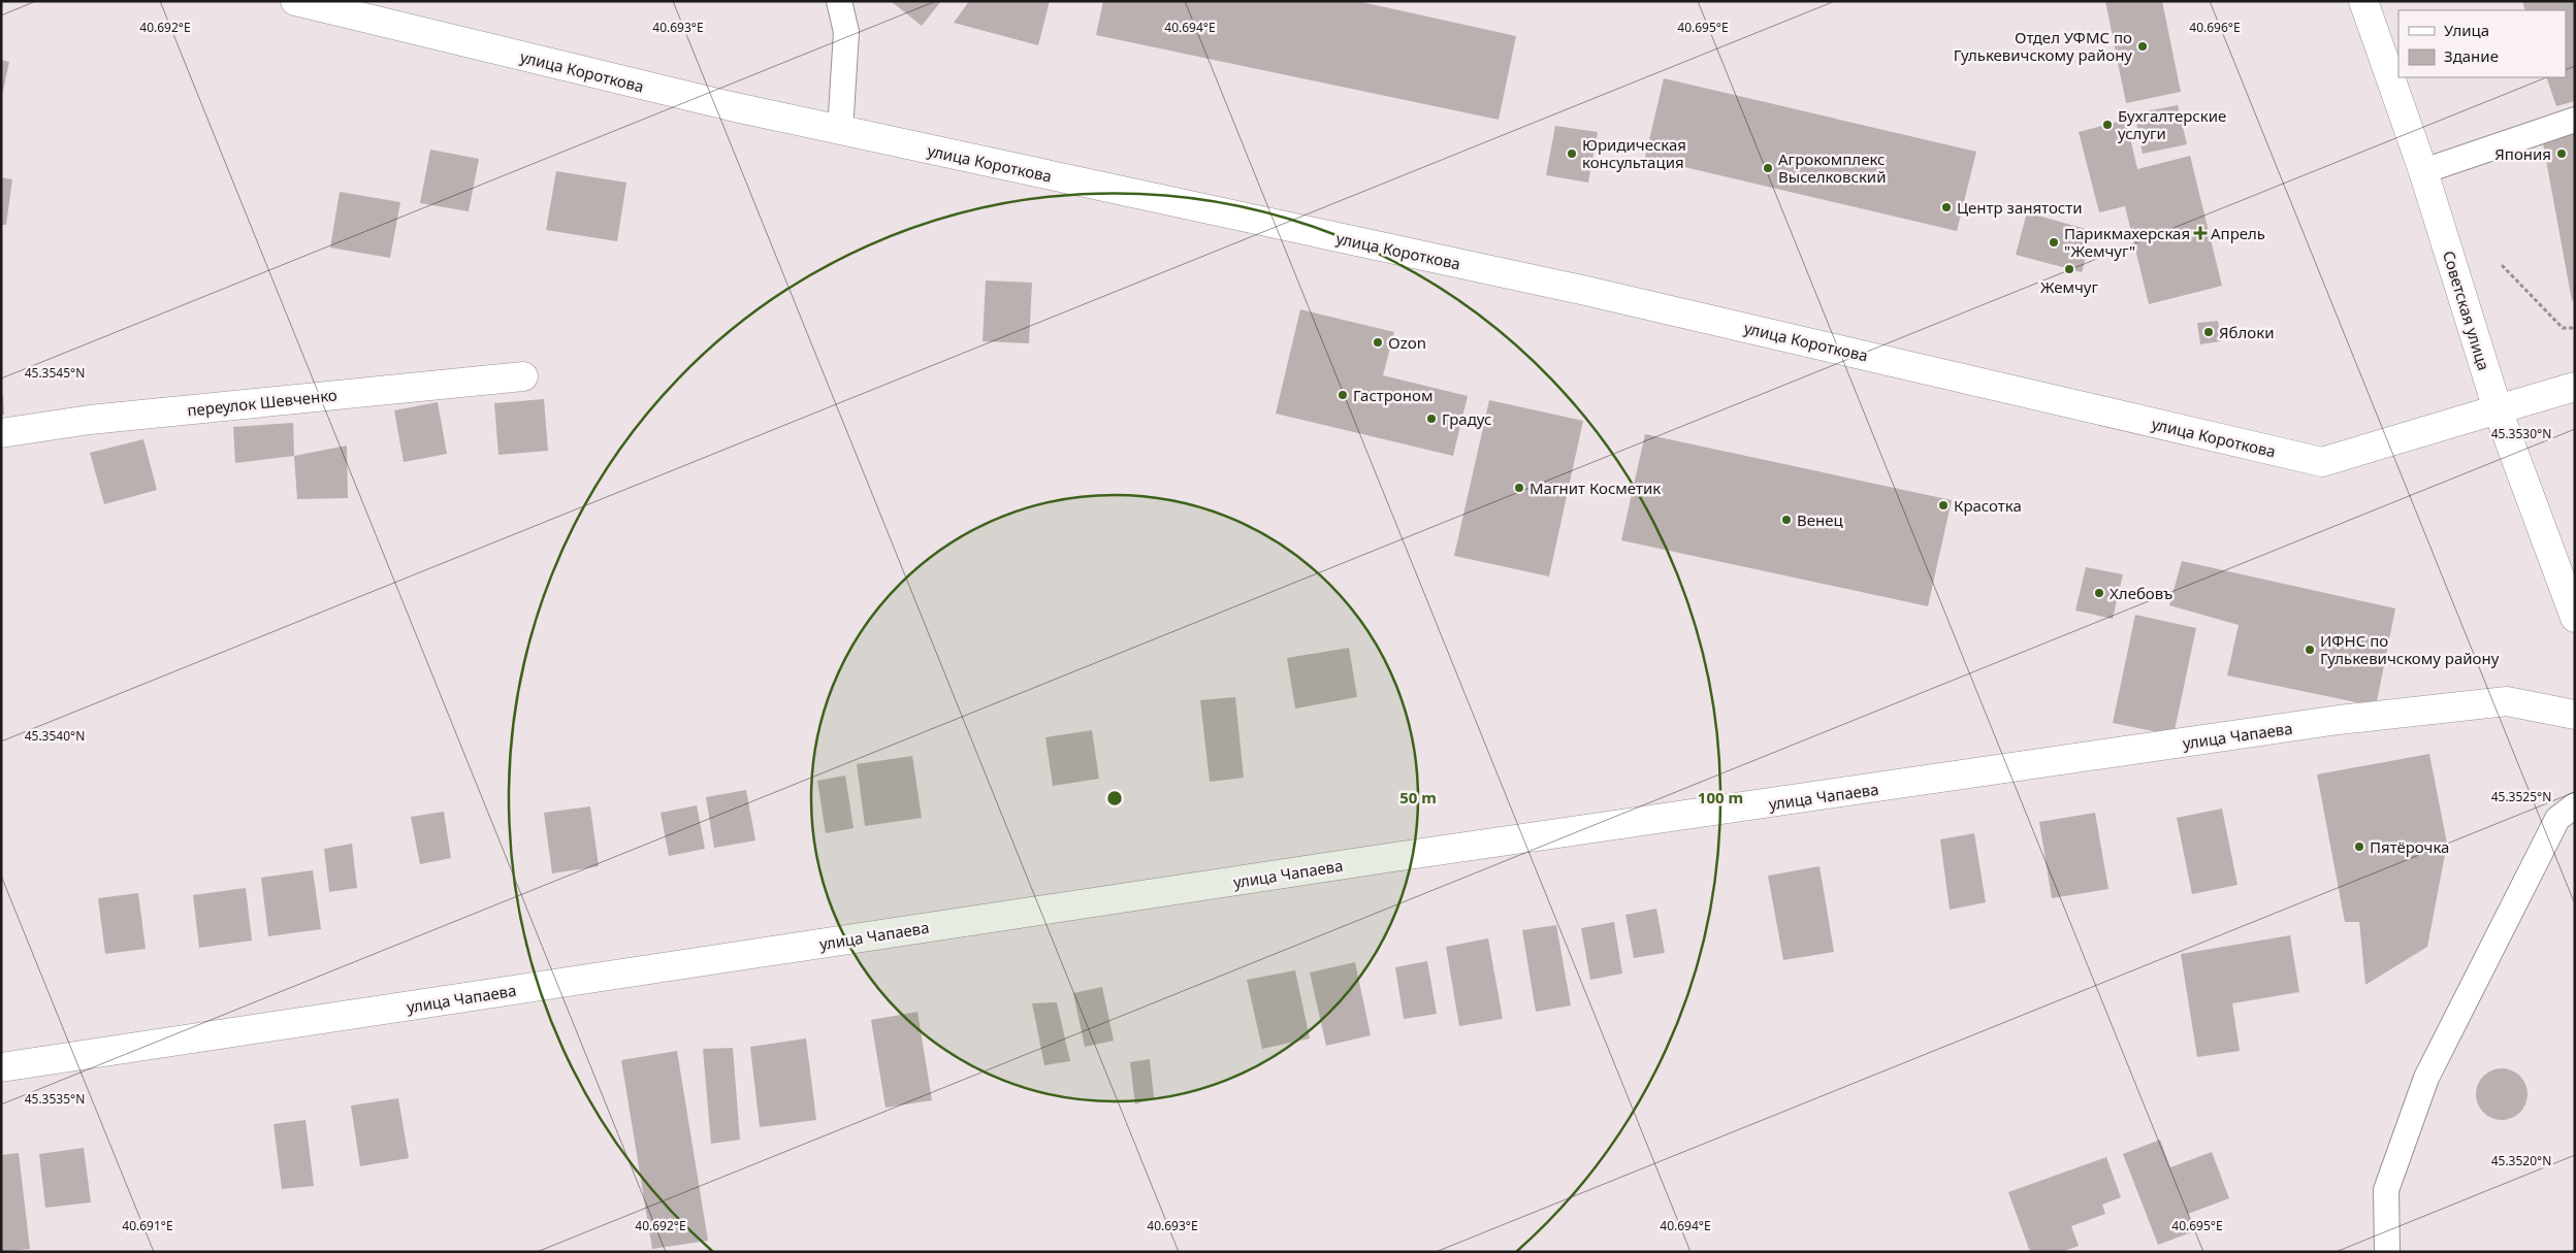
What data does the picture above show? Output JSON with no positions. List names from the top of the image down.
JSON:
{
  "streets": {
    "street": [
      "улица Короткова",
      "Советская улица",
      "переулок Шевченко",
      "улица Чапаева"
    ]
  },
  "crossings": [
    ["улица Короткова", "Советская улица"]
  ],
  "places": {
    "other": [
      "Отдел УФМС по Гулькевичскому району",
      "Бухгалтерские услуги",
      "Юридическая консультация",
      "Япония",
      "Агрокомплекс Выселковский",
      "Центр занятости",
      "Парикмахерская \"Жемчуг\"",
      "Жемчуг",
      "Яблоки",
      "Ozon",
      "Гастроном",
      "Градус",
      "Магнит Косметик",
      "Красотка",
      "Венец",
      "Хлебовъ",
      "ИФНС по Гулькевичскому району",
      "Пятёрочка"
    ],
    "health": ["Апрель"]
  },
  "legend": ["Улица", "Здание"],
  "coordinates": [
    "40.692°E",
    "40.693°E",
    "40.694°E",
    "40.695°E",
    "40.696°E",
    "45.3545°N",
    "45.3530°N",
    "45.3540°N",
    "45.3525°N",
    "45.3535°N",
    "45.3520°N",
    "40.691°E"
  ],
  "rings": ["50 m", "100 m"]
}
